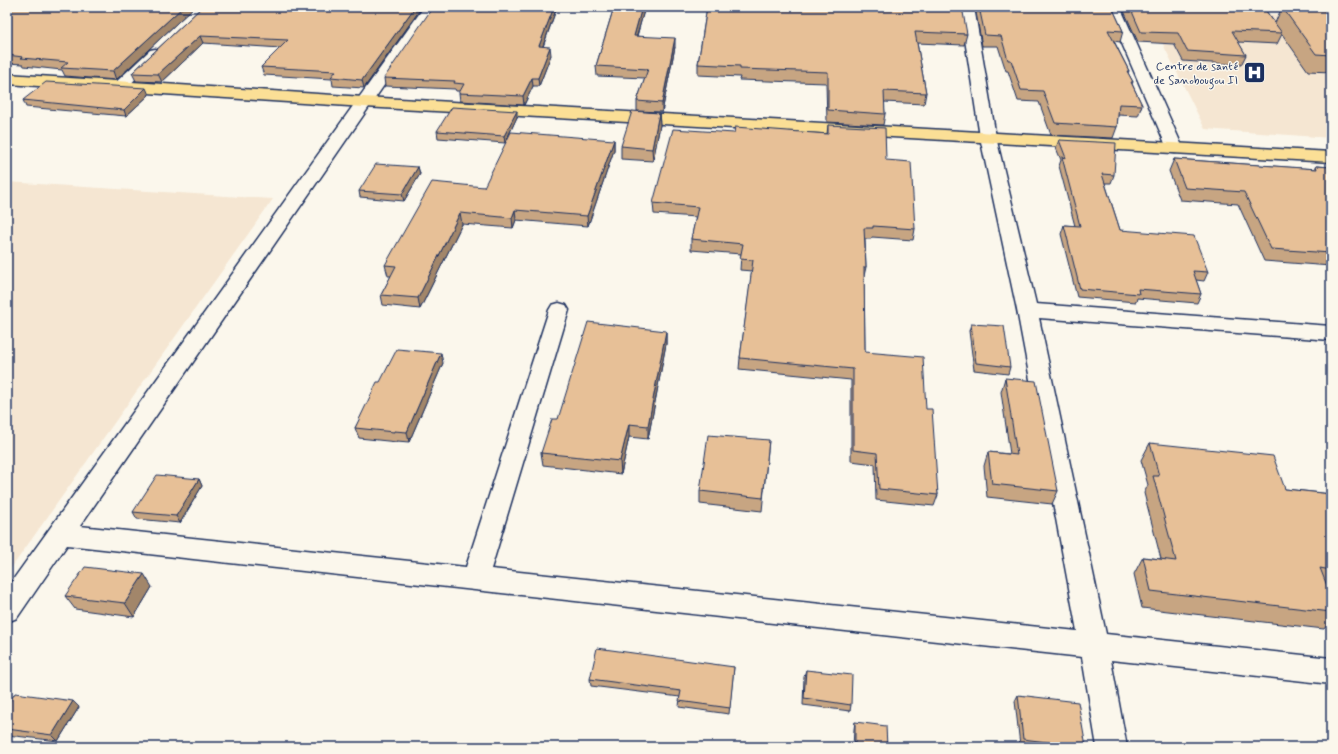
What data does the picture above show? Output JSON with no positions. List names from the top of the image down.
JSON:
{
  "places": {
    "hospital": ["Centre de santé de Sanobougou II"]
  }
}
